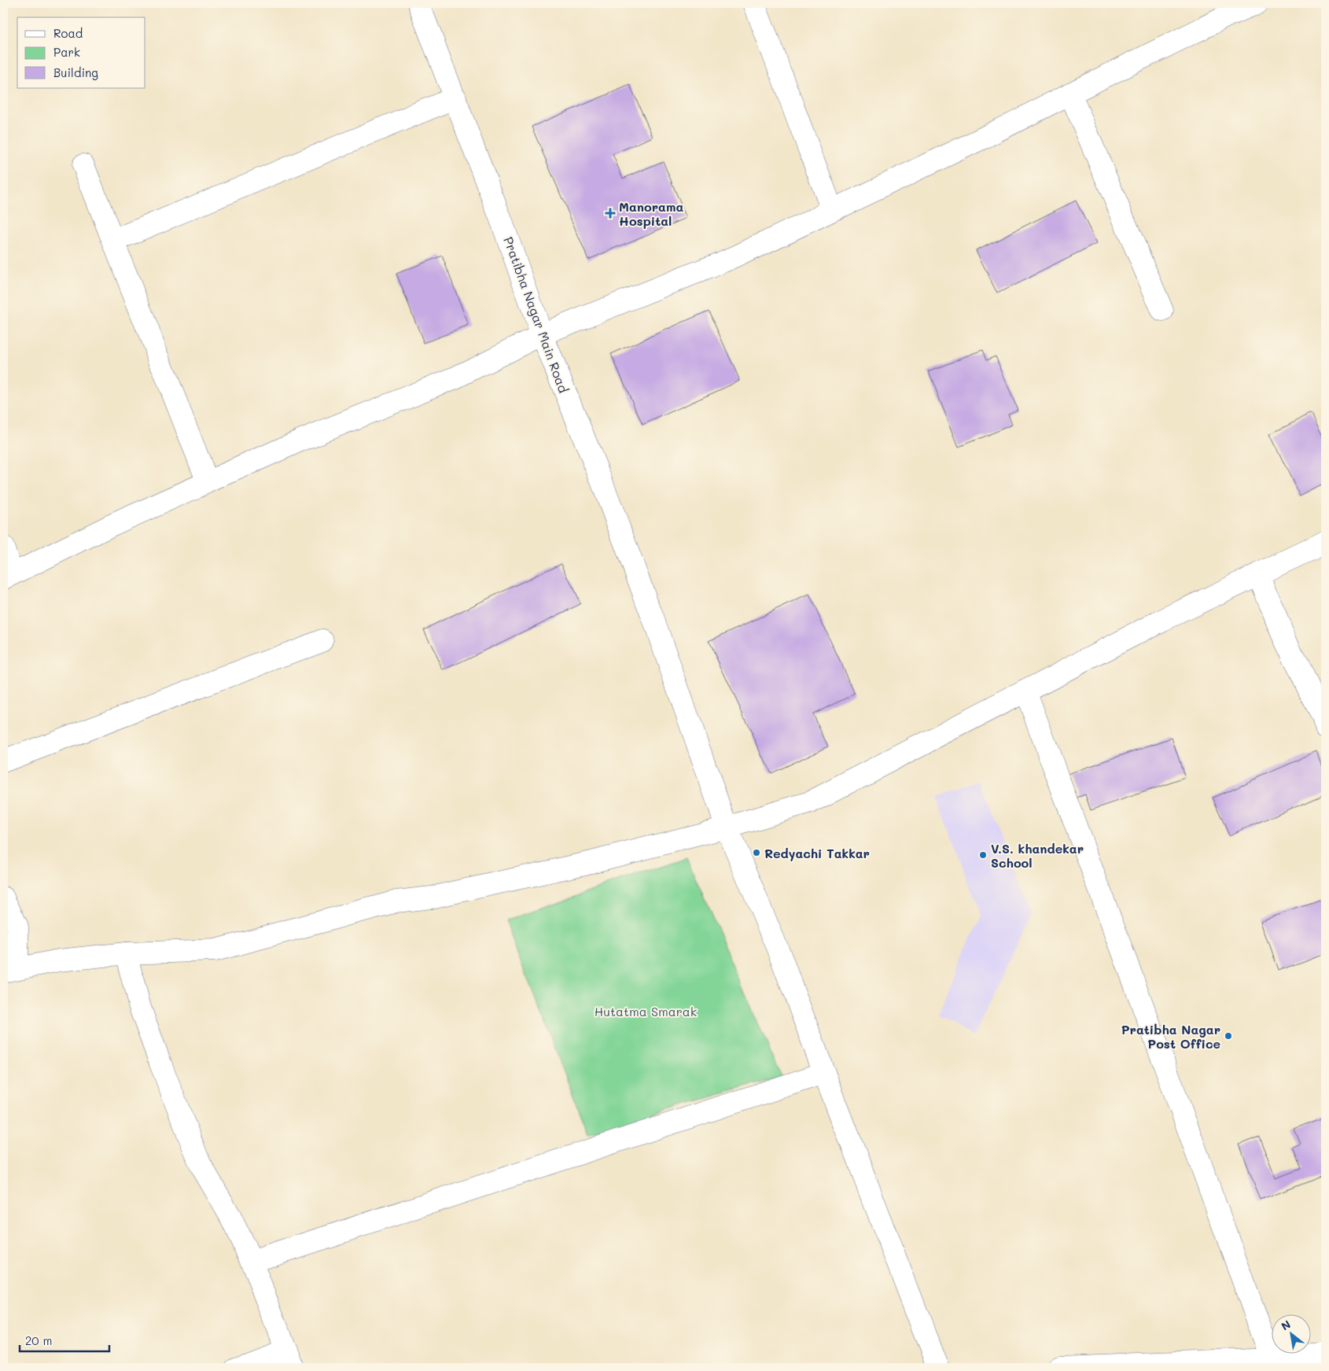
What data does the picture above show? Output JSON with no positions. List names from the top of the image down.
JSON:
{
  "streets": {
    "street": ["Pratibha Nagar Main Road"]
  },
  "parks": ["Hutatma Smarak"],
  "places": {
    "health": ["Manorama Hospital"],
    "other": ["Redyachi Takkar", "V.S. khandekar School", "Pratibha Nagar Post Office"]
  },
  "legend": ["Road", "Park", "Building"],
  "scale_bar": "20 m",
  "north": "top left"
}
